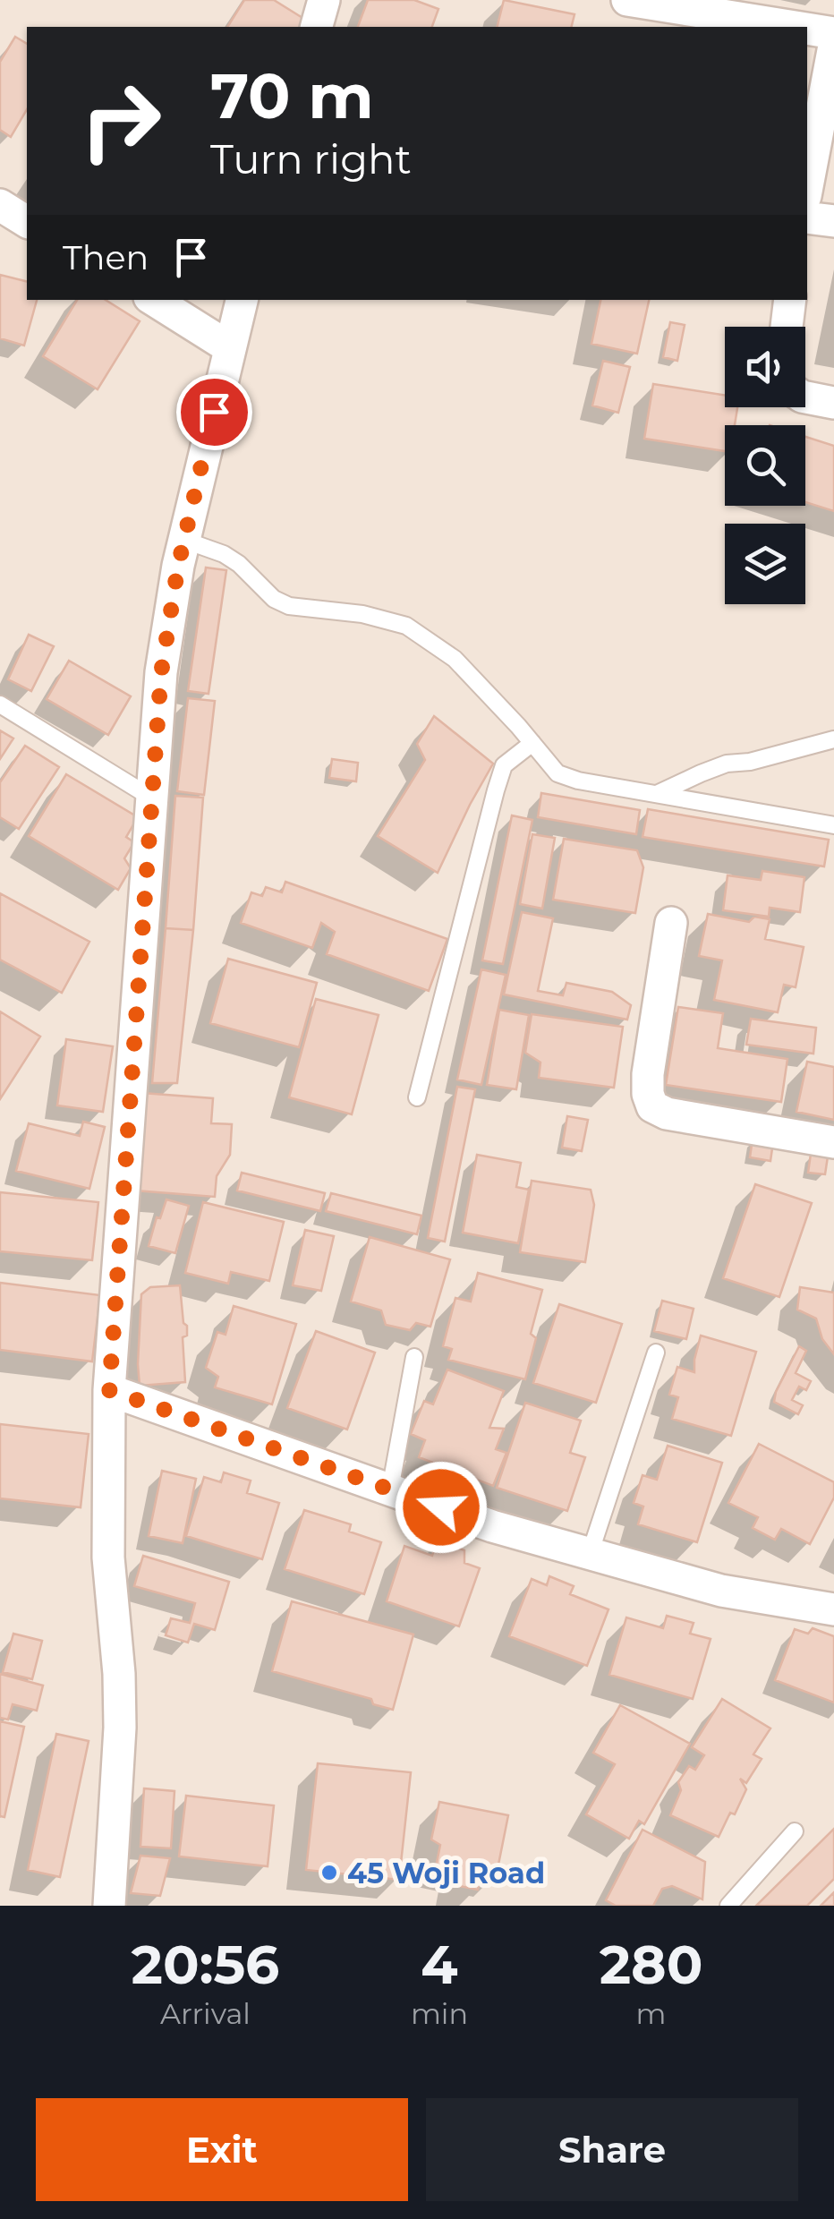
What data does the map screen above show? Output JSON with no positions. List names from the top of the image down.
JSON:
{
  "places": ["45 Woji Road"],
  "page": {
    "turn": ["70 m", "Turn right"],
    "then": "Then",
    "eta": [
      "20:56",
      "Arrival",
      "4",
      "min",
      "280",
      "m"
    ],
    "buttons": ["Exit", "Share"]
  }
}
